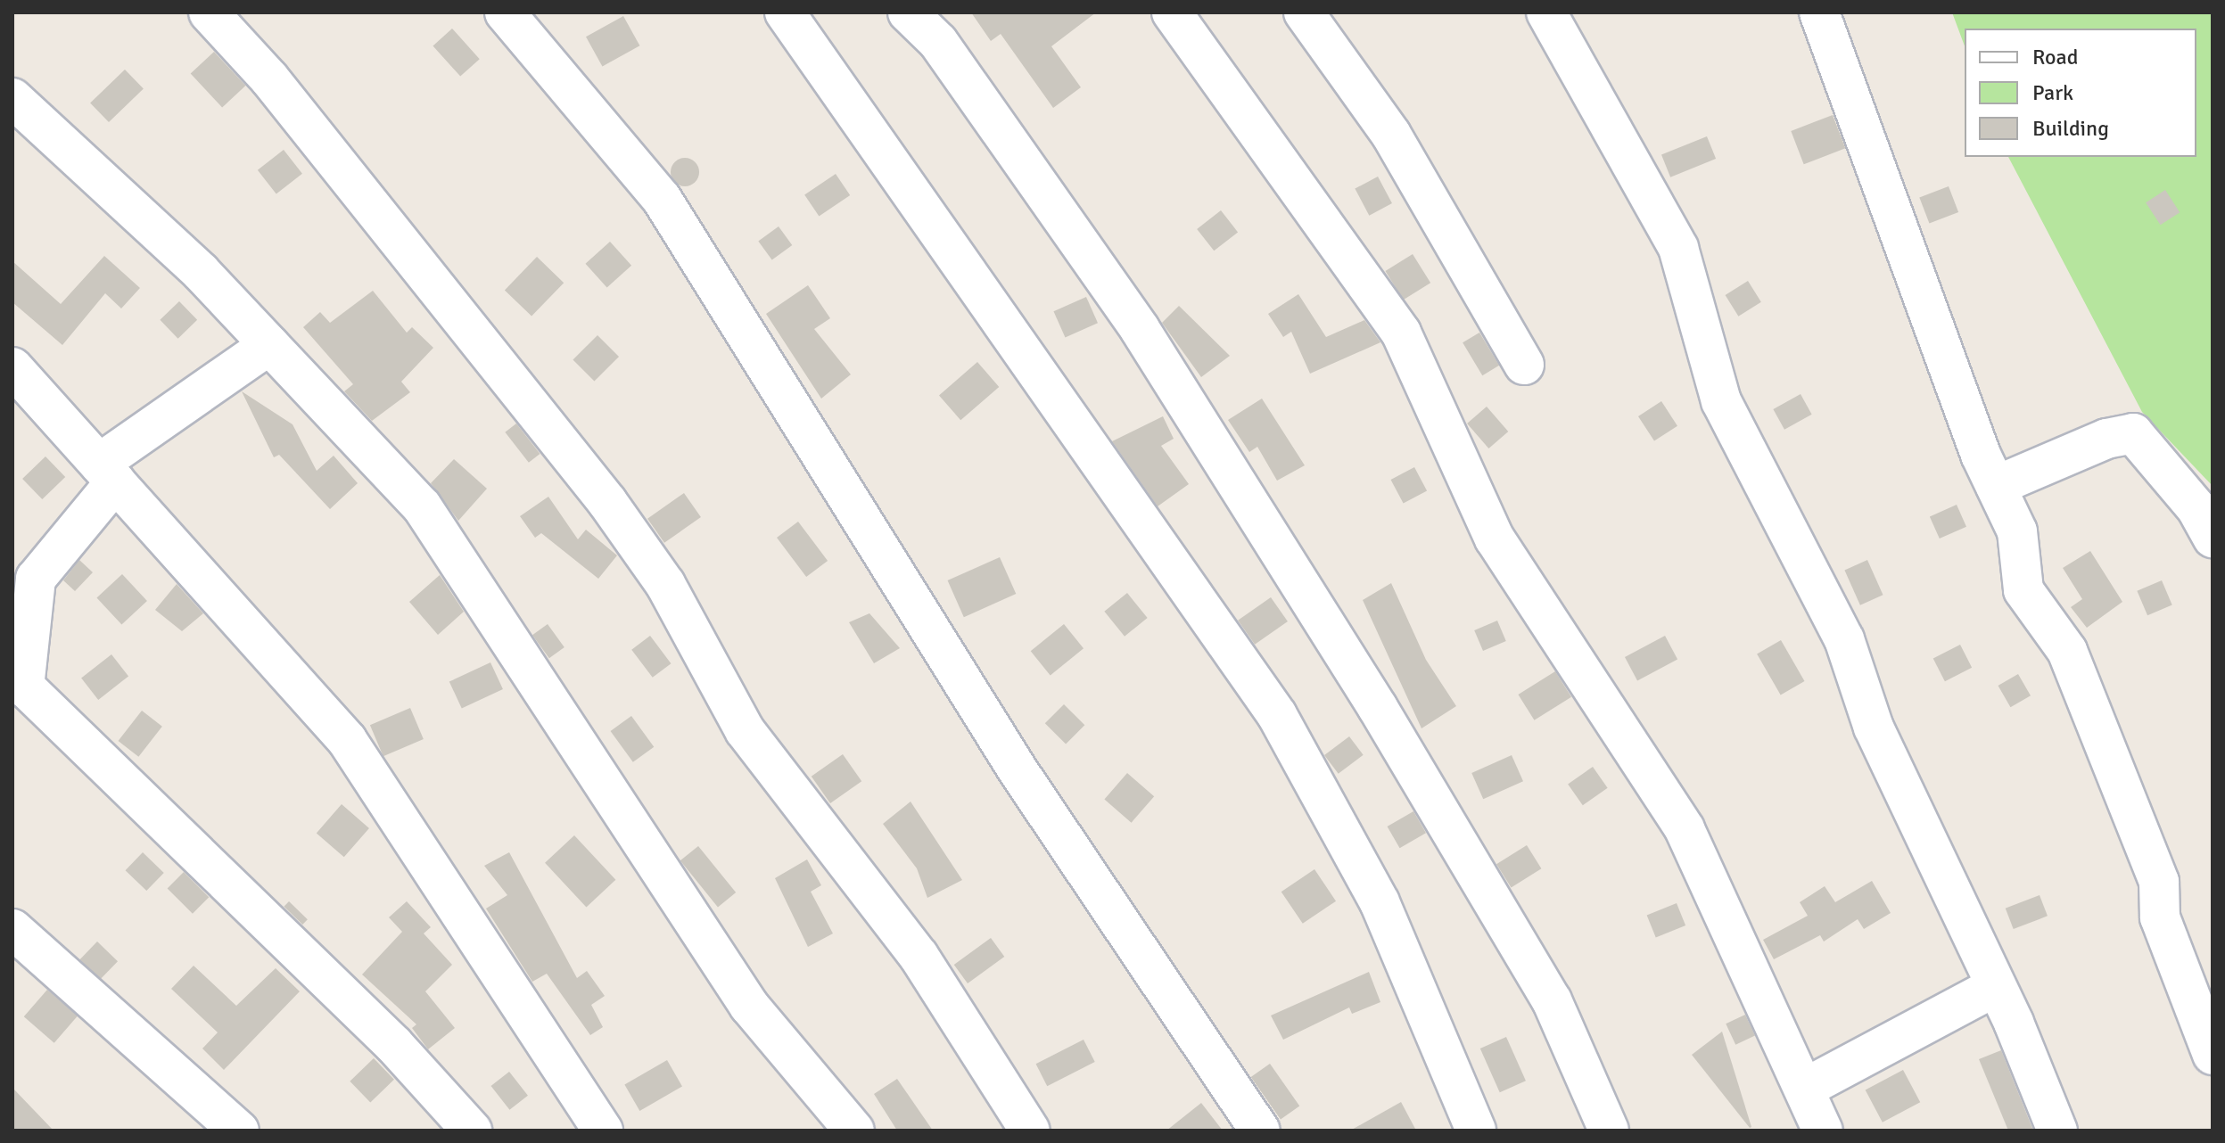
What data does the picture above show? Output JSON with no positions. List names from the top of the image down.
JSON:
{
  "legend": ["Road", "Park", "Building"]
}
